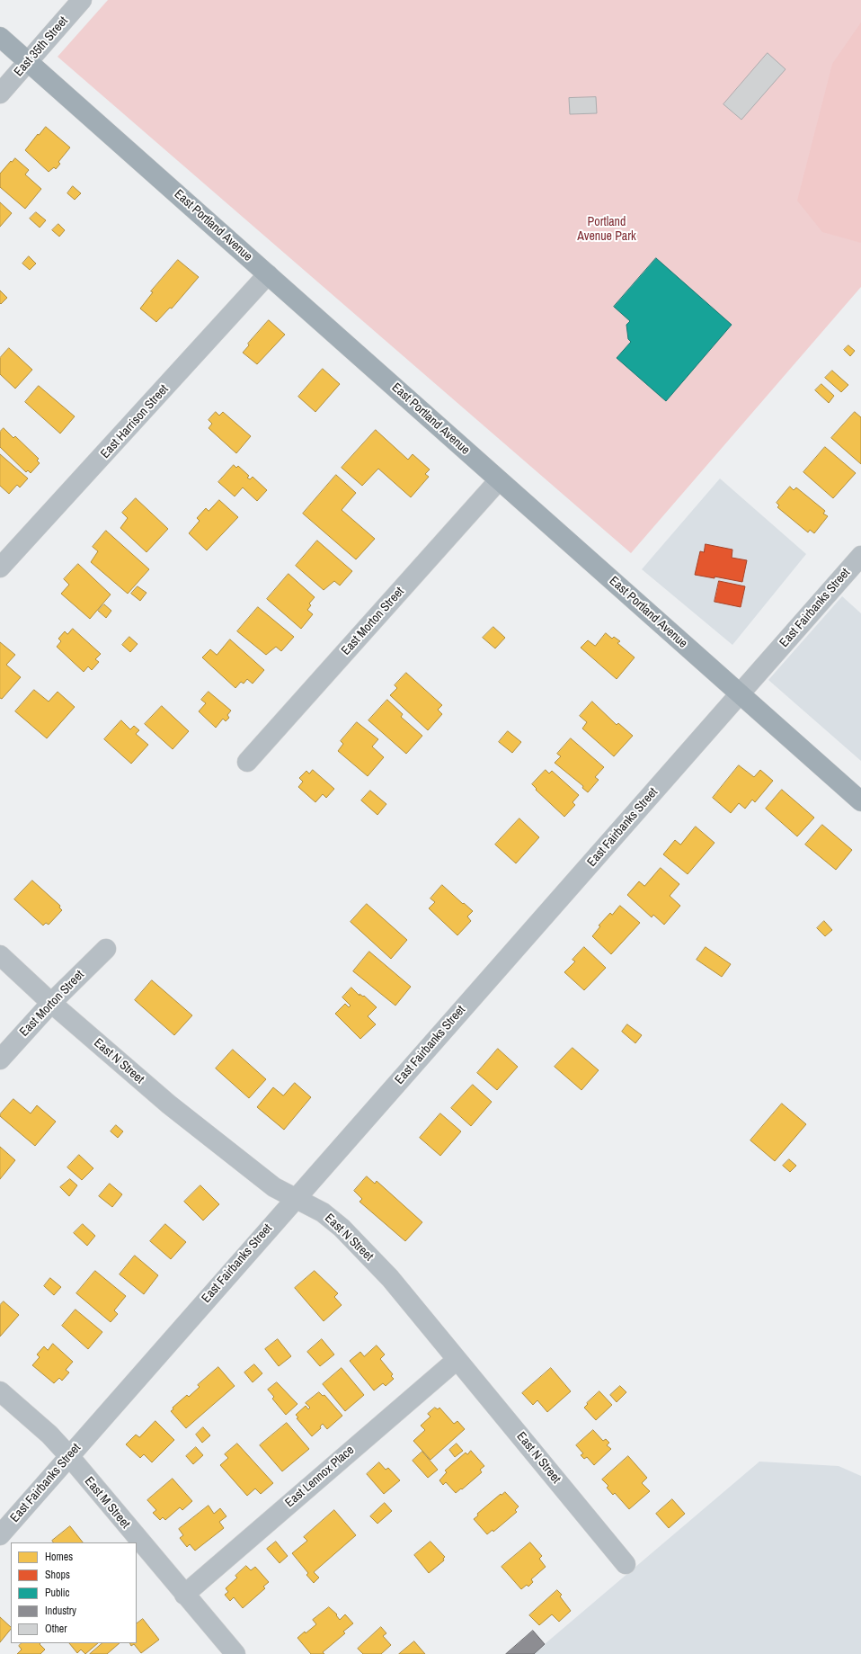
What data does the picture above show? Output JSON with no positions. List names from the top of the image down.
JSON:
{
  "streets": {
    "main road": ["East Portland Avenue"],
    "street": [
      "East 35th Street",
      "East Harrison Street",
      "East Fairbanks Street",
      "East Morton Street",
      "East N Street",
      "East Lennox Place",
      "East M Street"
    ]
  },
  "crossings": [
    ["East 35th Street", "East Portland Avenue"],
    ["East Portland Avenue", "East Harrison Street"],
    ["East Portland Avenue", "East Fairbanks Street"],
    ["East Portland Avenue", "East Morton Street"],
    ["East Fairbanks Street", "East N Street"],
    ["East Fairbanks Street", "East M Street"],
    ["East Morton Street", "East N Street"],
    ["East N Street", "East Lennox Place"],
    ["East Lennox Place", "East M Street"]
  ],
  "parks": ["Portland Avenue Park"],
  "legend": [
    "Homes",
    "Shops",
    "Public",
    "Industry",
    "Other"
  ]
}
